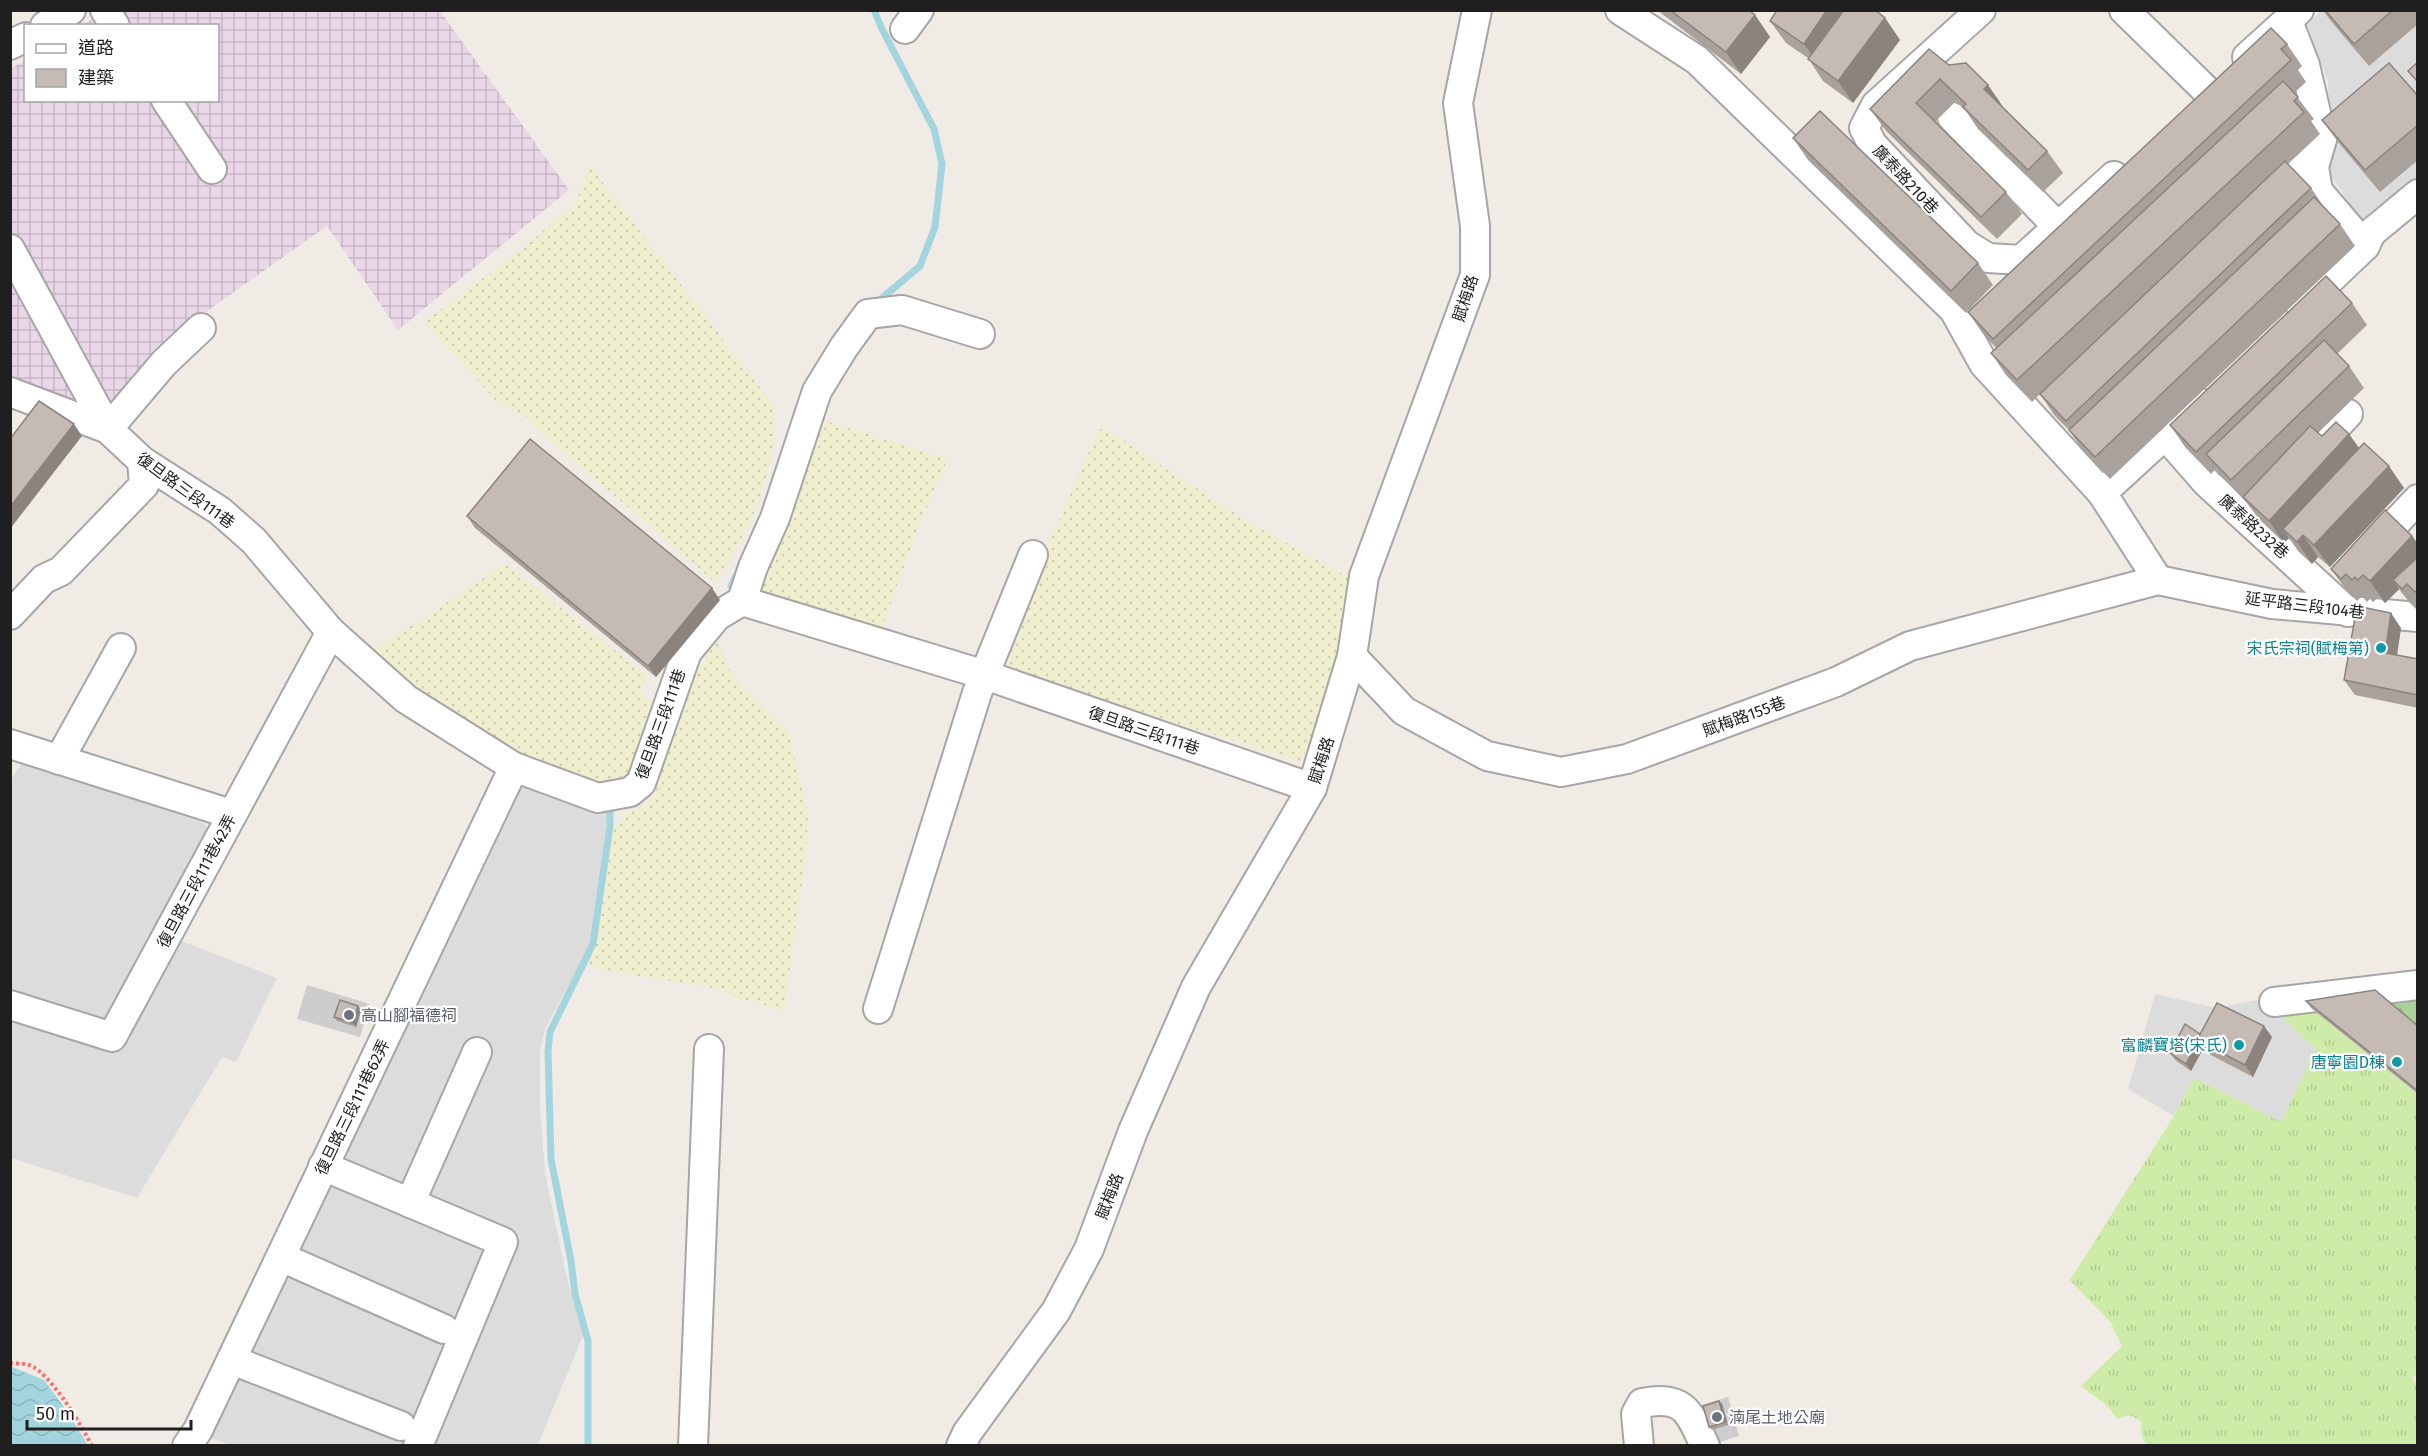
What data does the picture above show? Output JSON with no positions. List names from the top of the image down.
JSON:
{
  "streets": {
    "street": [
      "廣泰路210巷",
      "賦梅路",
      "復旦路三段111巷",
      "廣泰路232巷",
      "延平路三段104巷",
      "賦梅路155巷",
      "復旦路三段111巷42弄",
      "復旦路三段111巷62弄"
    ]
  },
  "crossings": [
    ["賦梅路", "復旦路三段111巷"],
    ["賦梅路", "賦梅路155巷"],
    ["復旦路三段111巷", "復旦路三段111巷42弄"],
    ["復旦路三段111巷", "復旦路三段111巷62弄"],
    ["廣泰路232巷", "延平路三段104巷"],
    ["延平路三段104巷", "賦梅路155巷"]
  ],
  "places": [
    "宋氏宗祠(賦梅第)",
    "高山腳福德祠",
    "富麟寶塔(宋氏)",
    "唐寧園D棟",
    "湳尾土地公廟"
  ],
  "legend": ["道路", "建築"],
  "scale_bar": "50 m"
}
